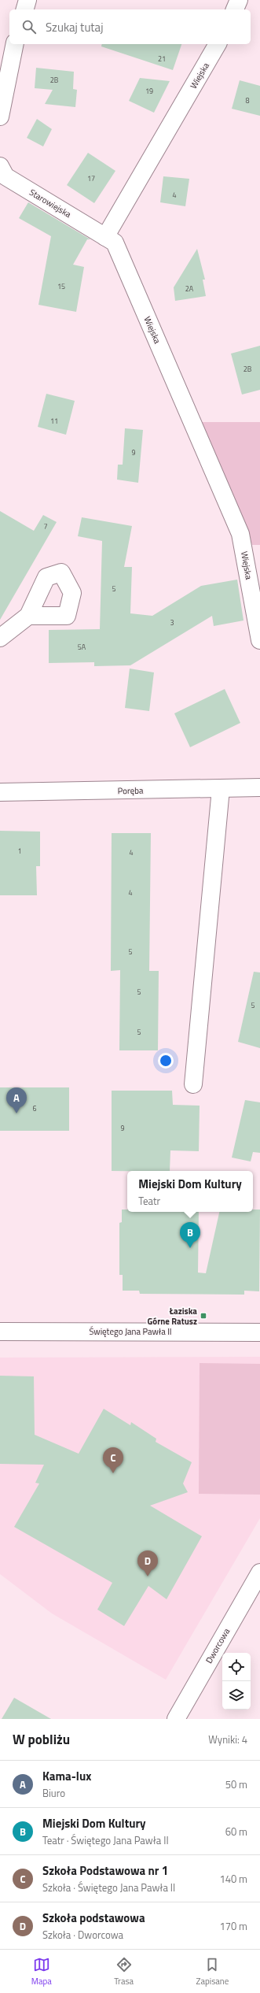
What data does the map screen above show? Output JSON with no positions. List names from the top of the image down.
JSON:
{
  "streets": {
    "street": [
      "Wiejska",
      "Starowiejska",
      "Poręba",
      "Świętego Jana Pawła II",
      "Dworcowa"
    ]
  },
  "crossings": [
    ["Wiejska", "Starowiejska"]
  ],
  "places": {
    "transit": ["Łaziska Górne Ratusz"]
  },
  "house_numbers": [
    "21",
    "2B",
    "19",
    "8",
    "17",
    "4",
    "15",
    "2A",
    "2B",
    "11",
    "9",
    "7",
    "5",
    "3",
    "5A",
    "1",
    "4",
    "4",
    "5",
    "5",
    "5",
    "5",
    "6",
    "9"
  ],
  "page": {
    "search": "Szukaj tutaj",
    "pins": [
      "A",
      "B",
      "C",
      "D"
    ],
    "popup": ["Miejski Dom Kultury", "Teatr"],
    "heading": ["W pobliżu", "Wyniki: 4"],
    "list": [
      {
        "mark": "A",
        "name": "Kama-lux",
        "note": "Biuro",
        "value": "50 m"
      },
      {
        "mark": "B",
        "name": "Miejski Dom Kultury",
        "note": "Teatr · Świętego Jana Pawła II",
        "value": "60 m"
      },
      {
        "mark": "C",
        "name": "Szkoła Podstawowa nr 1",
        "note": "Szkoła · Świętego Jana Pawła II",
        "value": "140 m"
      },
      {
        "mark": "D",
        "name": "Szkoła podstawowa",
        "note": "Szkoła · Dworcowa",
        "value": "170 m"
      }
    ],
    "nav": ["Mapa", "Trasa", "Zapisane"]
  }
}
